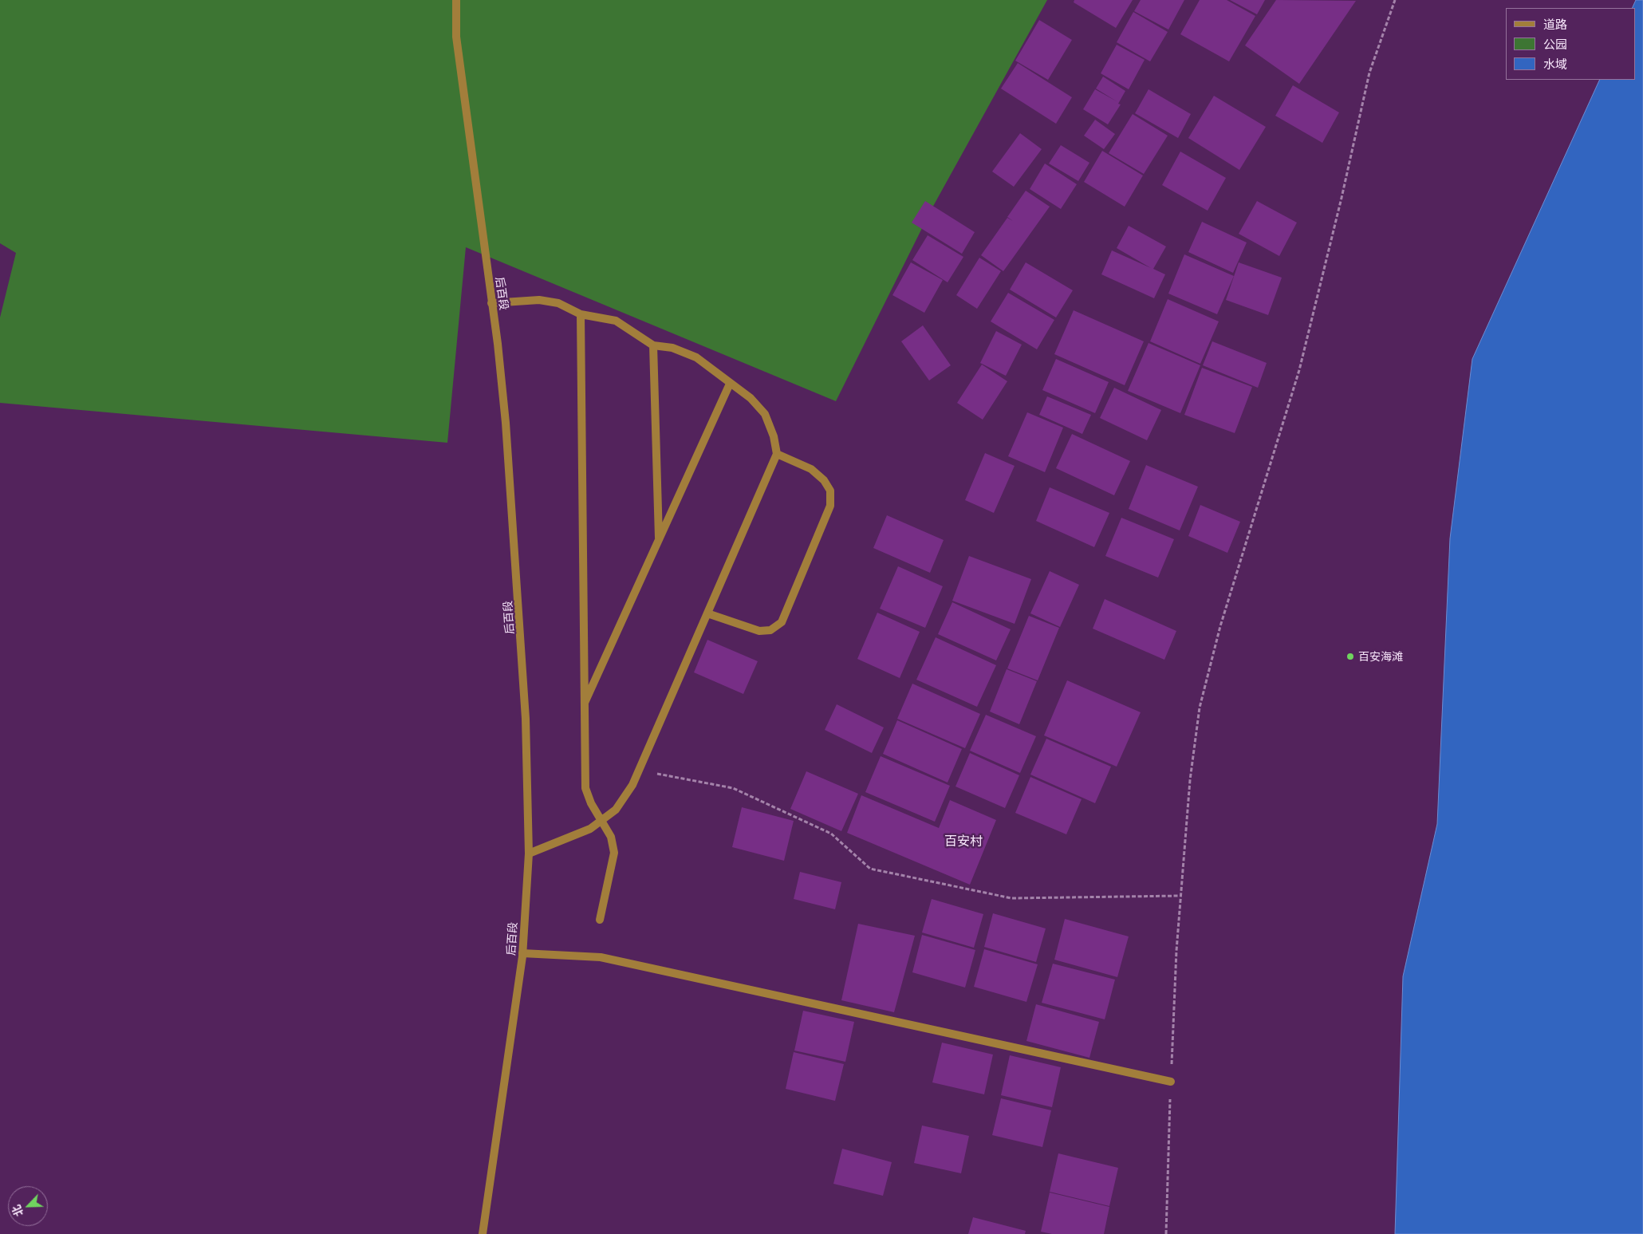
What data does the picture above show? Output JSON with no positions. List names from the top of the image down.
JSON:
{
  "streets": {
    "street": ["后百段"]
  },
  "districts": ["百安村"],
  "places": ["百安海滩"],
  "legend": ["道路", "公园", "水域"],
  "north": "bottom left"
}
